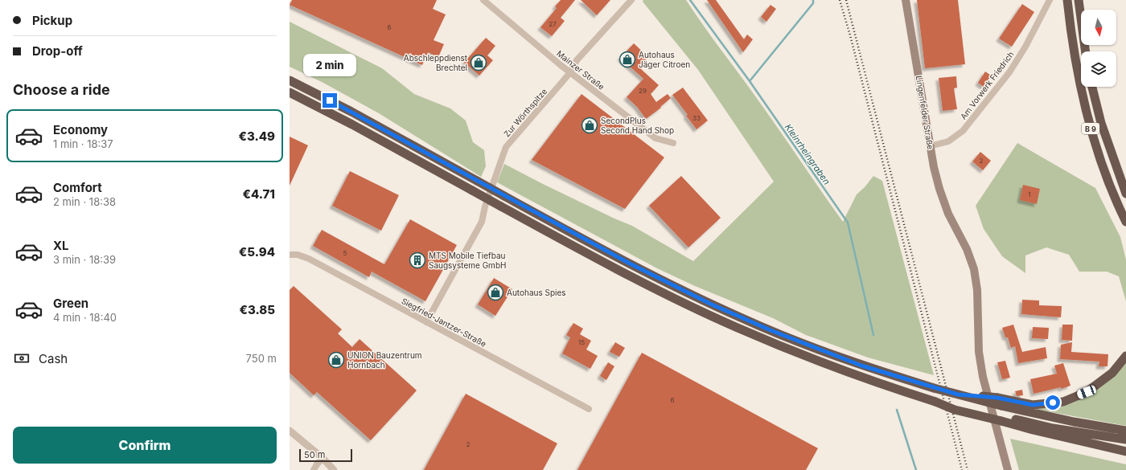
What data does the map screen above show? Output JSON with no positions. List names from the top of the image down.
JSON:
{
  "streets": {
    "highway": ["B 9"],
    "main road": ["Lingenfelder Straße"],
    "street": [
      "Mainzer Straße",
      "Am Vorwerk Friedrich",
      "Zur Wörthspitze",
      "Siegfried-Jantzer-Straße"
    ]
  },
  "crossings": [
    ["Mainzer Straße", "Zur Wörthspitze"],
    ["Am Vorwerk Friedrich", "Lingenfelder Straße"],
    ["Zur Wörthspitze", "Siegfried-Jantzer-Straße"]
  ],
  "water": ["Kleinrheingraben"],
  "places": {
    "shop": [
      "Autohaus Jäger Citroen",
      "Abschleppdienst Brechtel",
      "SecondPlus Second Hand Shop",
      "Autohaus Spies",
      "UNION Bauzentrum Hornbach"
    ],
    "building": ["MTS Mobile Tiefbau Saugsysteme GmbH"]
  },
  "house_numbers": [
    "27",
    "6",
    "29",
    "33",
    "2",
    "1",
    "5",
    "15",
    "6",
    "2"
  ],
  "scale_bar": "50 m",
  "north": "bottom",
  "page": {
    "banner": ["Pickup", "Drop-off"],
    "bubble": "2 min",
    "heading": "Choose a ride",
    "list": [
      {
        "name": "Economy",
        "note": "1 min · 18:37",
        "value": "€3.49"
      },
      {
        "name": "Comfort",
        "note": "2 min · 18:38",
        "value": "€4.71"
      },
      {
        "name": "XL",
        "note": "3 min · 18:39",
        "value": "€5.94"
      },
      {
        "name": "Green",
        "note": "4 min · 18:40",
        "value": "€3.85"
      }
    ],
    "pay": ["Cash", "750 m"],
    "buttons": "Confirm",
    "scale": "50 m"
  }
}
